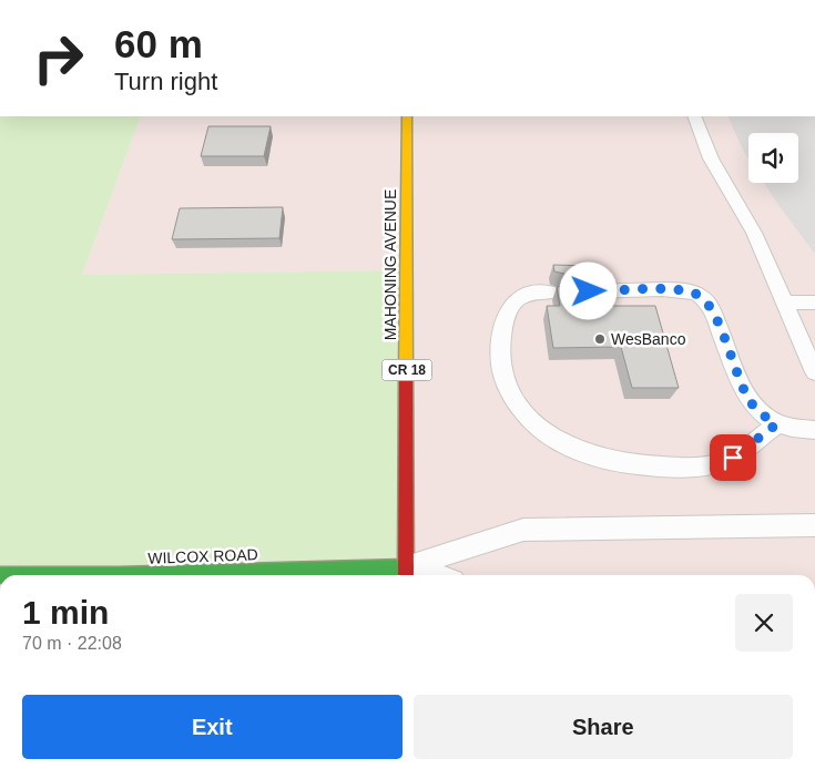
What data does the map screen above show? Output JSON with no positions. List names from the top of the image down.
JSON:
{
  "streets": {
    "main road": ["MAHONING AVENUE", "CR 18", "WILCOX ROAD"]
  },
  "crossings": [
    ["MAHONING AVENUE", "WILCOX ROAD"]
  ],
  "places": ["WesBanco"],
  "page": {
    "turn": ["60 m", "Turn right"],
    "heading": ["1 min", "70 m · 22:08"],
    "buttons": ["Exit", "Share"]
  }
}
